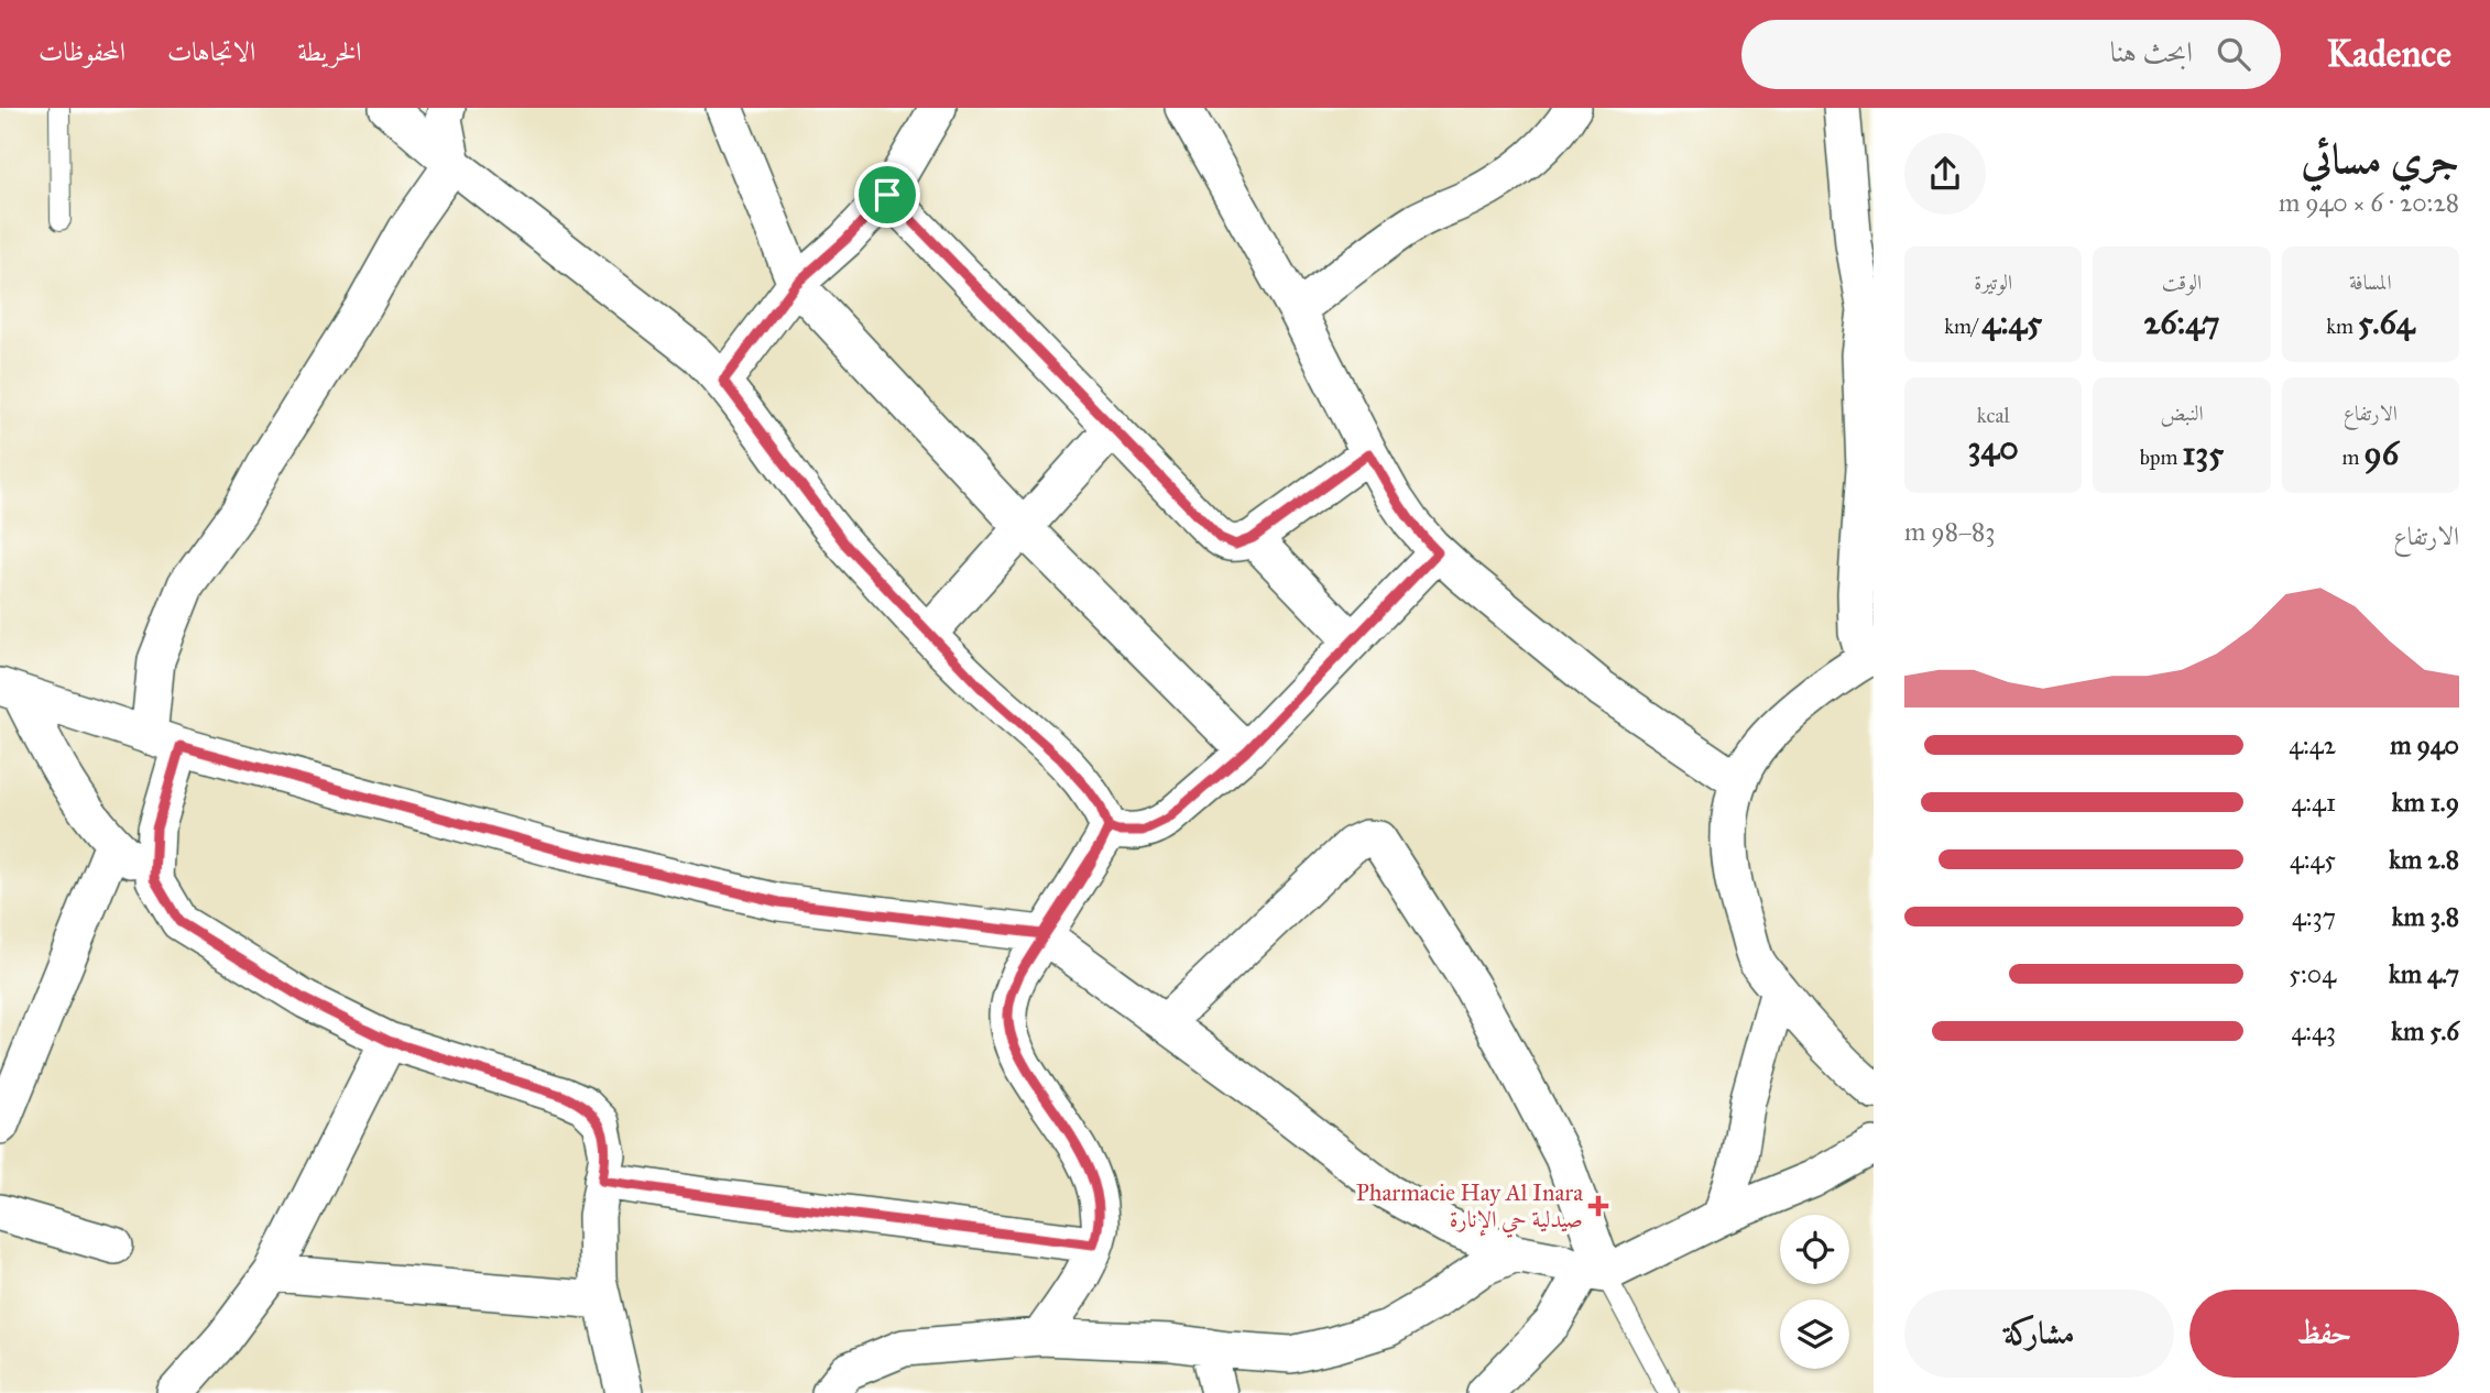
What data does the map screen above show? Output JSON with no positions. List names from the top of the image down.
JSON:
{
  "places": {
    "health": ["Pharmacie Hay Al Inara صيدلية حي الإنارة"]
  },
  "page": {
    "header": "Kadence",
    "search": "ابحث هنا",
    "nav": ["الخريطة", "الاتجاهات", "المحفوظات"],
    "heading": ["جري مسائي", "20:28 · 6 × 940 m"],
    "stats": [
      ["المسافة", "5.64 km"],
      ["الوقت", "26:47"],
      ["الوتيرة", "4:45 /km"],
      ["الارتفاع", "96 m"],
      ["النبض", "135 bpm"],
      ["kcal", "340"]
    ],
    "chart": ["الارتفاع", "83–98 m"],
    "list": [
      {
        "name": "940 m",
        "note": "4:42"
      },
      {
        "name": "1.9 km",
        "note": "4:41"
      },
      {
        "name": "2.8 km",
        "note": "4:45"
      },
      {
        "name": "3.8 km",
        "note": "4:37"
      },
      {
        "name": "4.7 km",
        "note": "5:04"
      },
      {
        "name": "5.6 km",
        "note": "4:43"
      }
    ],
    "buttons": ["حفظ", "مشاركة"]
  }
}
